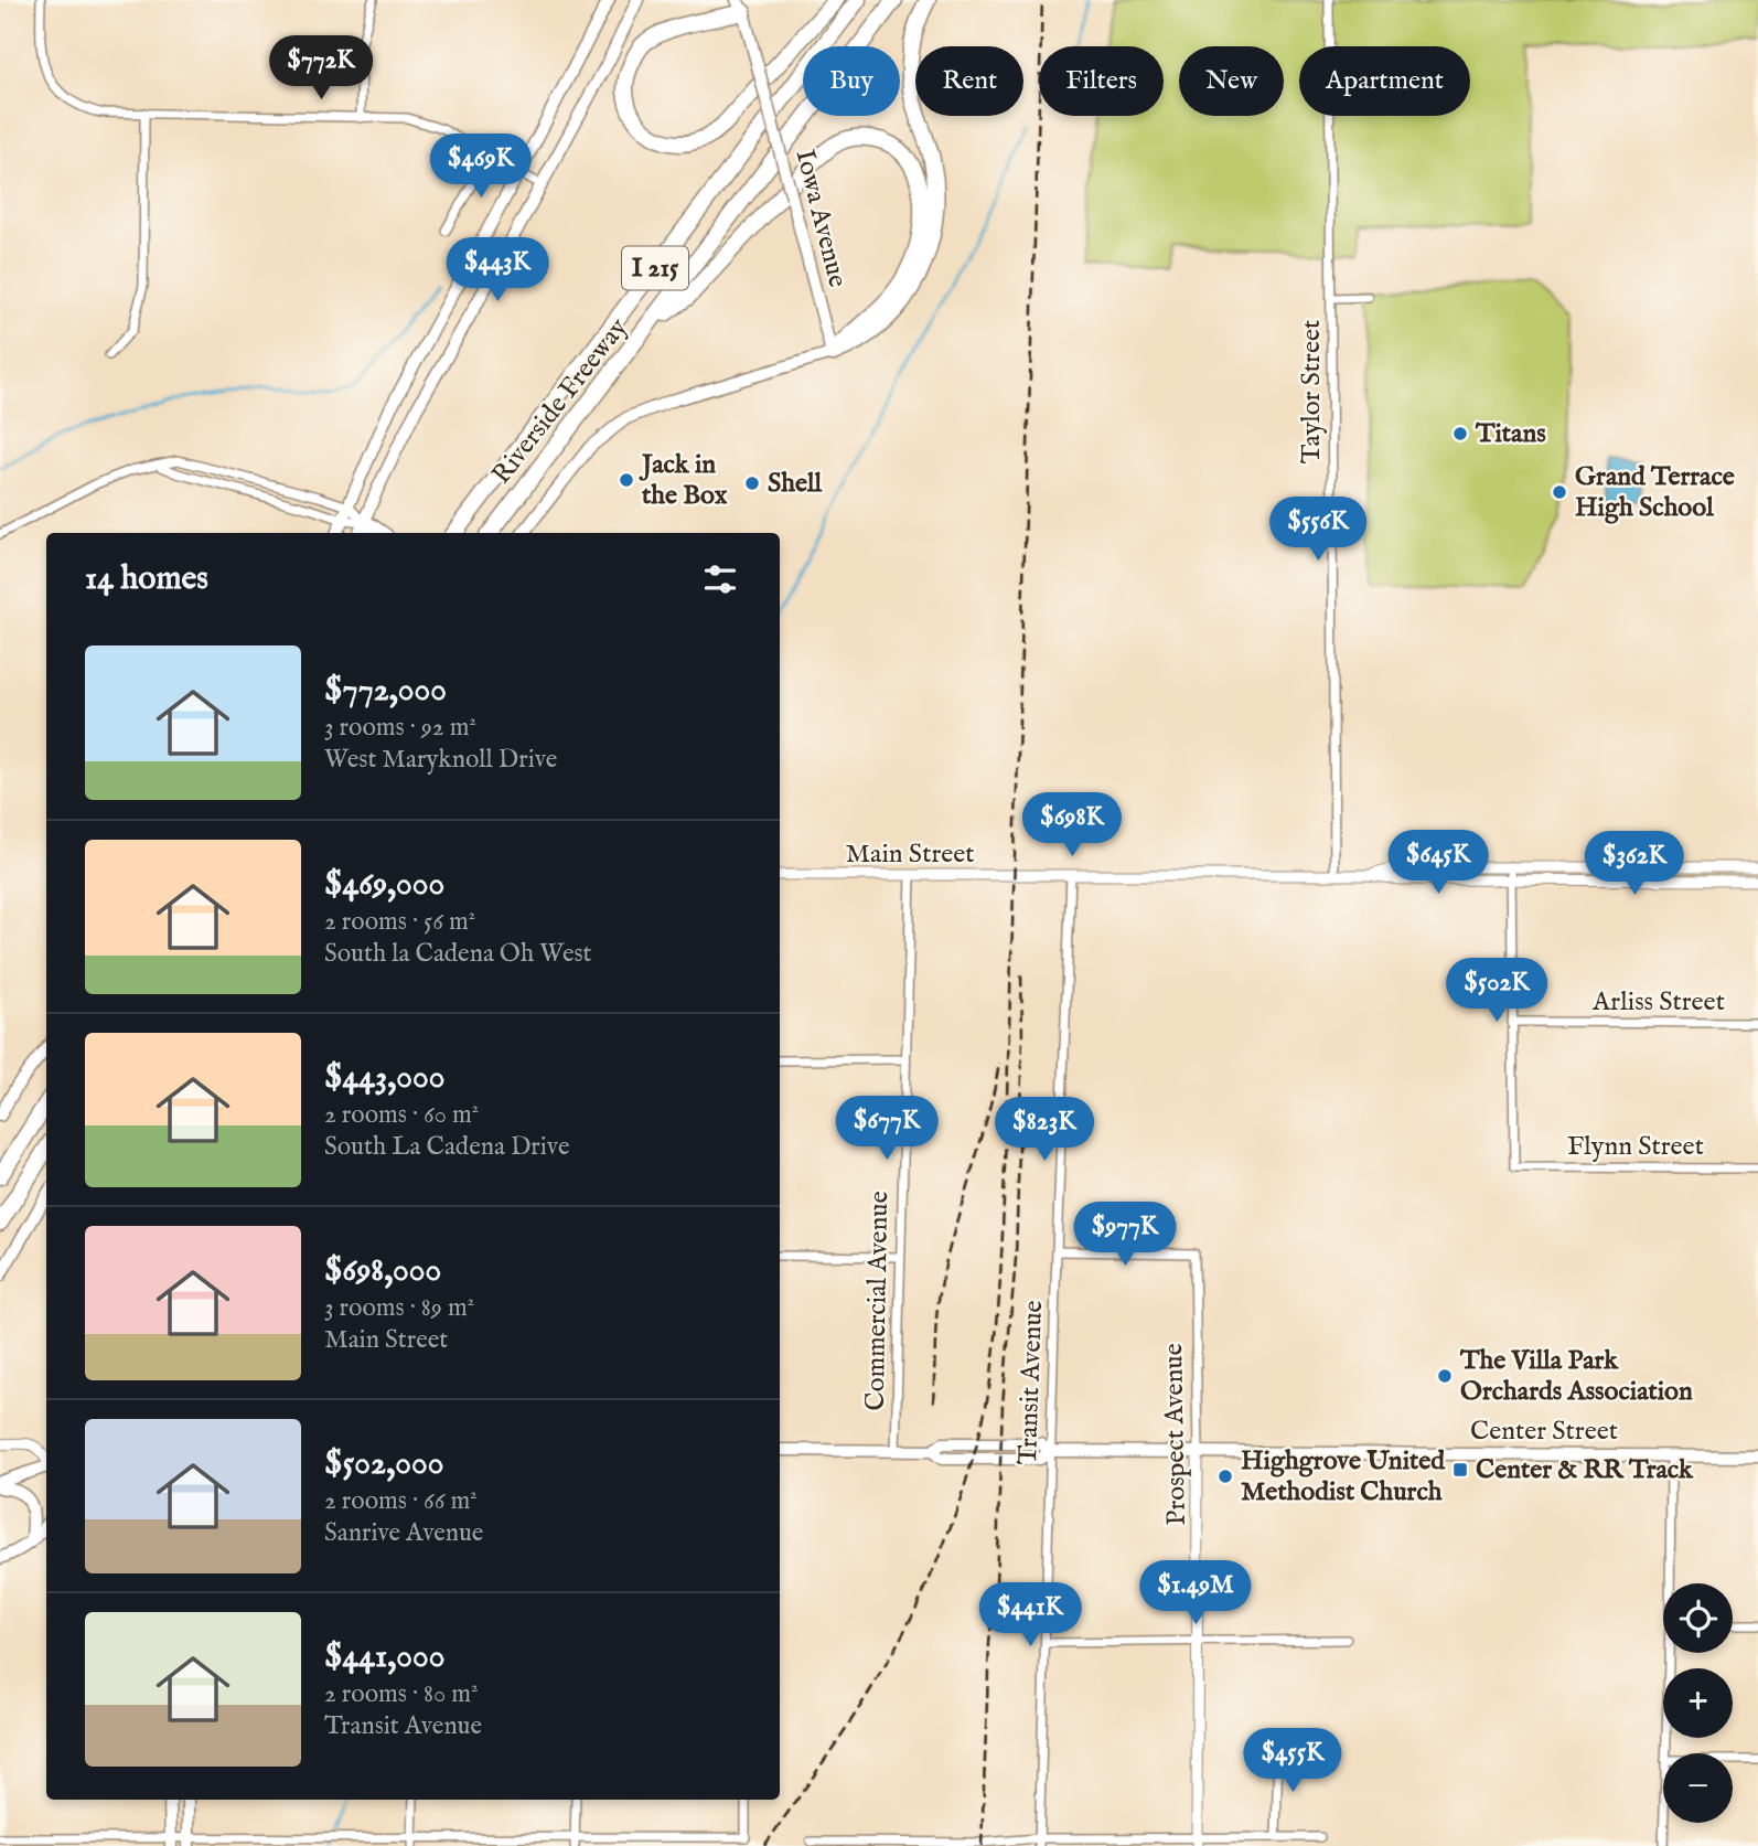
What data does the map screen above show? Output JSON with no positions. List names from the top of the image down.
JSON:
{
  "streets": {
    "highway": ["I 215", "Riverside Freeway"],
    "main road": ["Iowa Avenue", "Center Street"],
    "street": [
      "Taylor Street",
      "Main Street",
      "Arliss Street",
      "Flynn Street",
      "Commercial Avenue",
      "Transit Avenue",
      "Prospect Avenue"
    ]
  },
  "crossings": [
    ["Taylor Street", "Main Street"],
    ["Main Street", "Commercial Avenue"],
    ["Main Street", "Transit Avenue"],
    ["Arliss Street", "Flynn Street"],
    ["Commercial Avenue", "Center Street"],
    ["Transit Avenue", "Center Street"],
    ["Transit Avenue", "Prospect Avenue"],
    ["Center Street", "Prospect Avenue"]
  ],
  "places": {
    "other": [
      "Titans",
      "Jack in the Box",
      "Shell",
      "Grand Terrace High School",
      "The Villa Park Orchards Association",
      "Highgrove United Methodist Church"
    ],
    "transit": ["Center & RR Track"]
  },
  "page": {
    "price": [
      "$772K",
      "$469K",
      "$443K",
      "$556K",
      "$698K",
      "$645K",
      "$362K",
      "$502K",
      "$677K",
      "$823K",
      "$977K",
      "$1.49M",
      "$441K",
      "$455K"
    ],
    "chip": [
      "Buy",
      "Rent",
      "Filters",
      "New",
      "Apartment"
    ],
    "heading": "14 homes",
    "list": [
      {
        "name": "$772,000",
        "note": "3 rooms · 92 m² · West Maryknoll Drive"
      },
      {
        "name": "$469,000",
        "note": "2 rooms · 56 m² · South la Cadena Oh West"
      },
      {
        "name": "$443,000",
        "note": "2 rooms · 60 m² · South La Cadena Drive"
      },
      {
        "name": "$698,000",
        "note": "3 rooms · 89 m² · Main Street"
      },
      {
        "name": "$502,000",
        "note": "2 rooms · 66 m² · Sanrive Avenue"
      },
      {
        "name": "$441,000",
        "note": "2 rooms · 80 m² · Transit Avenue"
      }
    ],
    "map_buttons": ["+", "−"]
  }
}
